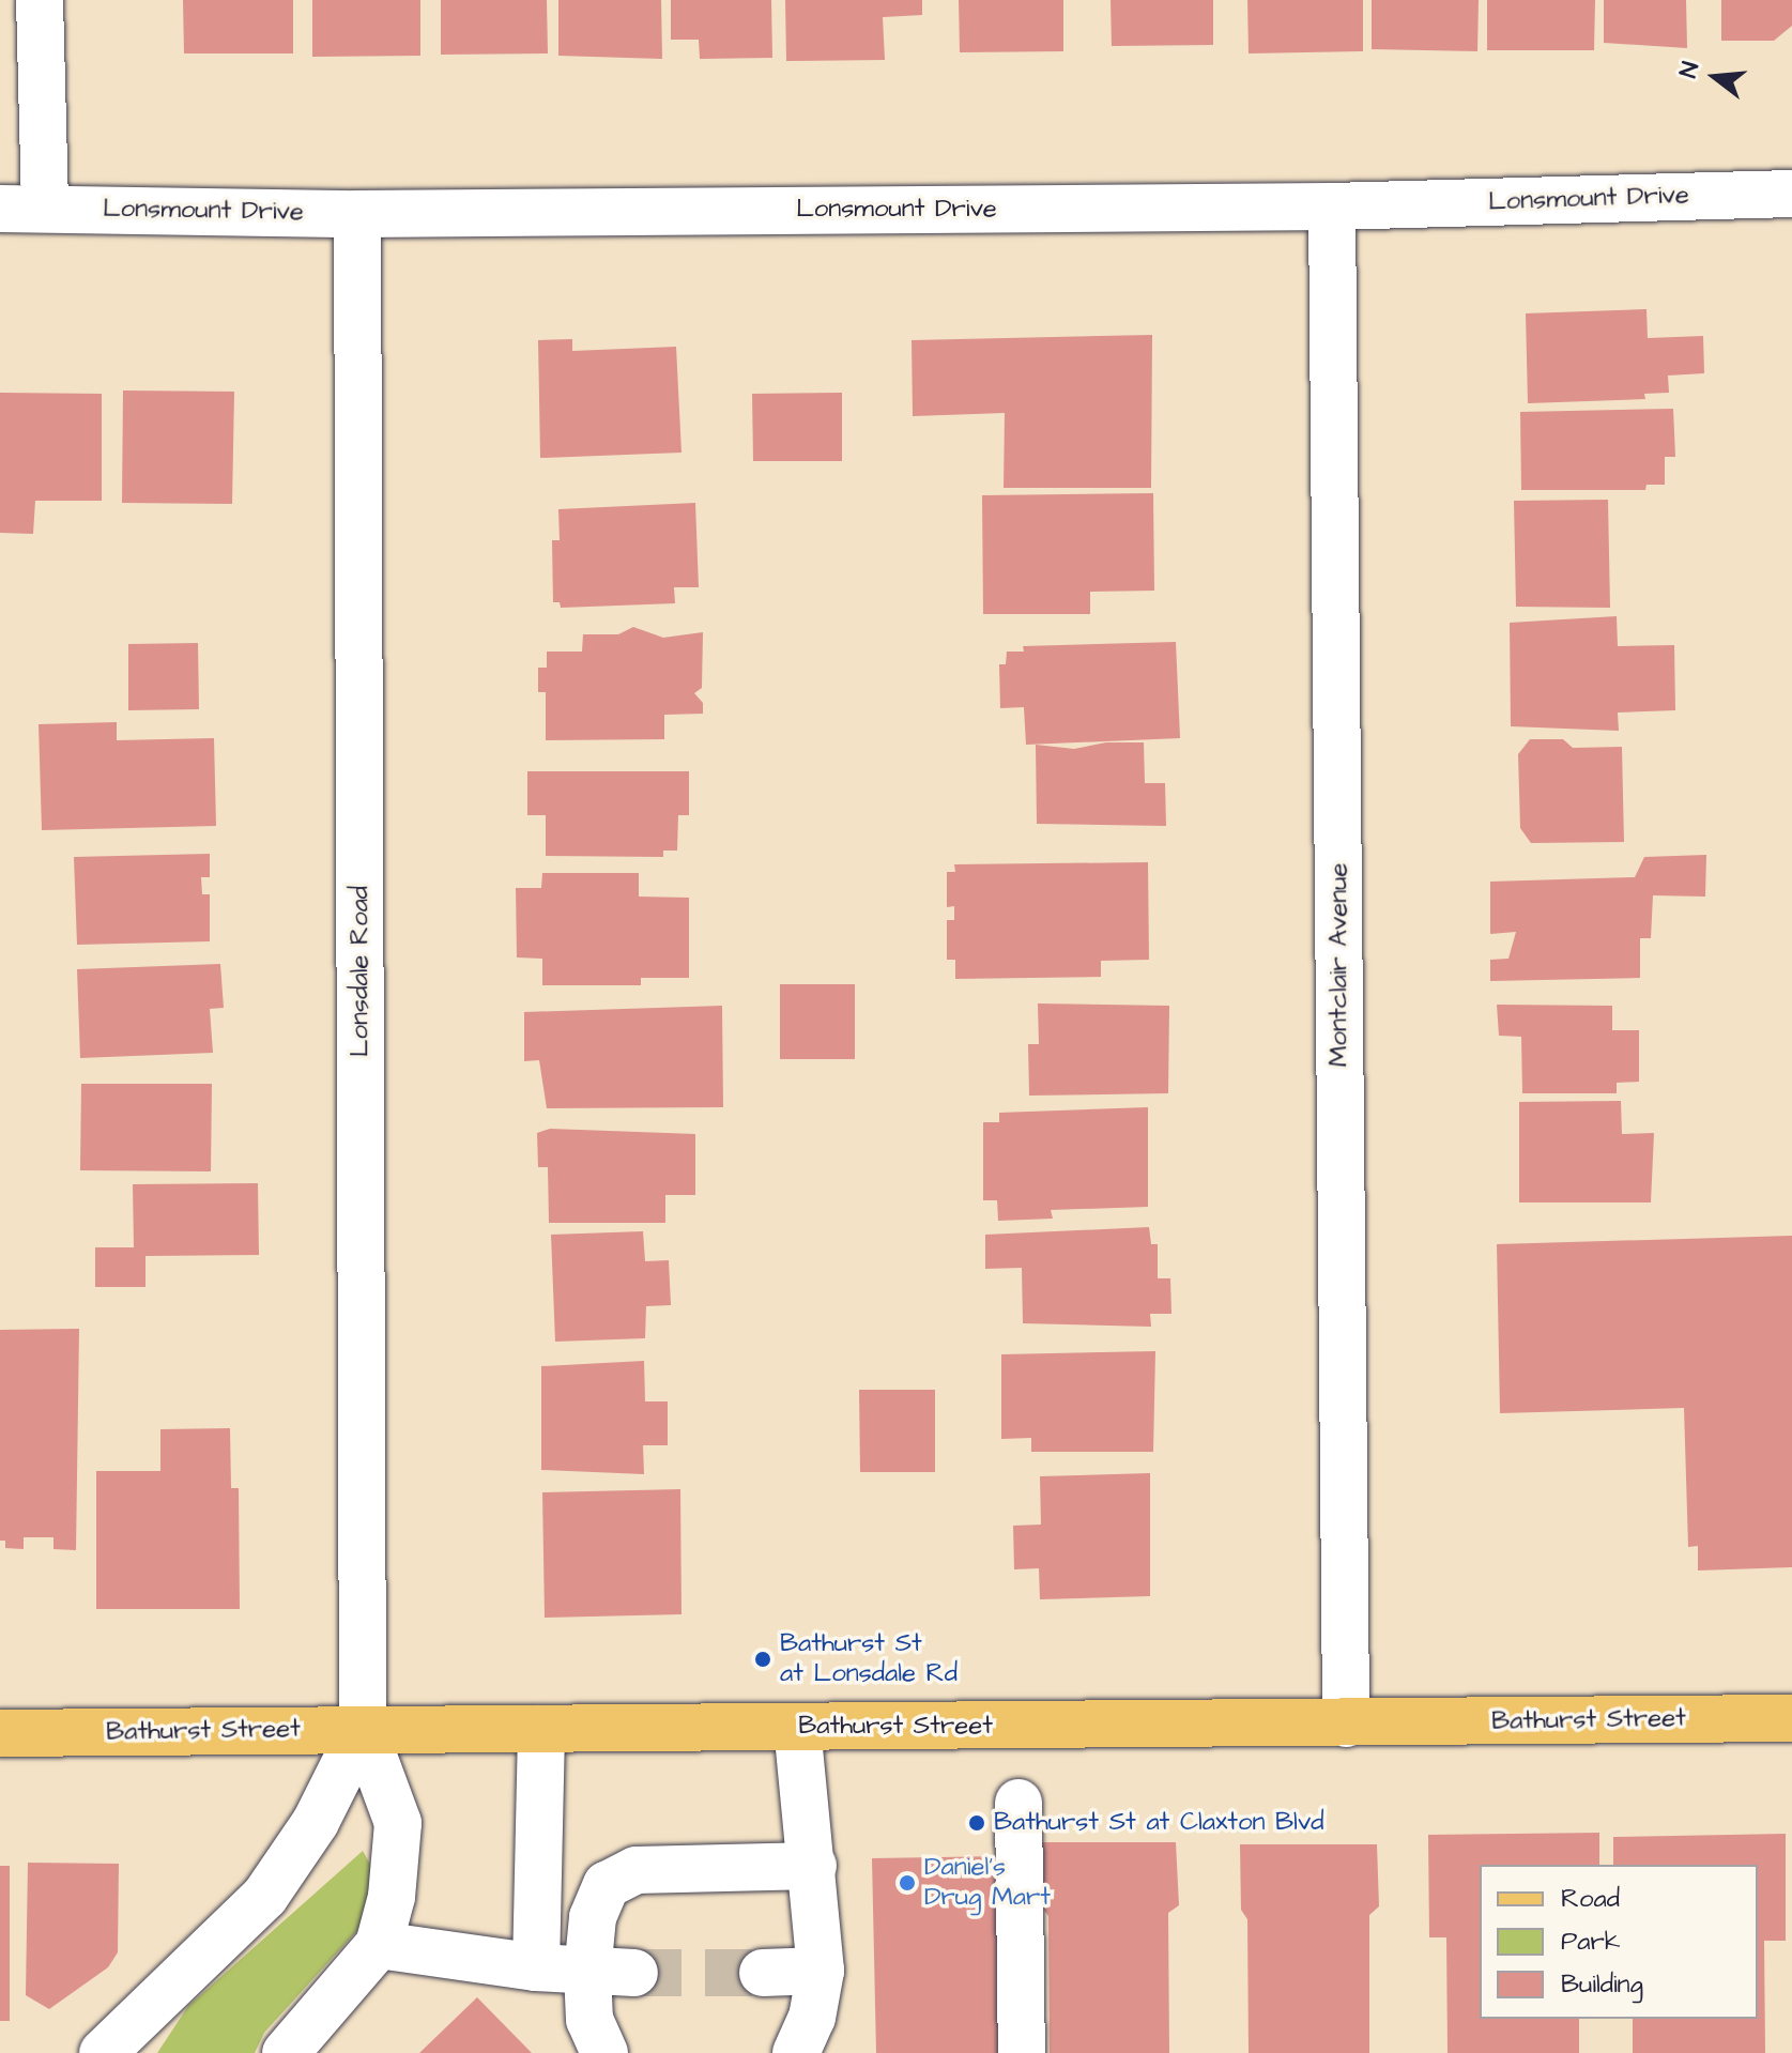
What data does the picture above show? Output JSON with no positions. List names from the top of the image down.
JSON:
{
  "streets": {
    "main road": ["Bathurst Street"],
    "street": ["Lonsmount Drive", "Montclair Avenue", "Lonsdale Road"]
  },
  "crossings": [
    ["Lonsmount Drive", "Montclair Avenue"],
    ["Lonsmount Drive", "Lonsdale Road"],
    ["Montclair Avenue", "Bathurst Street"],
    ["Lonsdale Road", "Bathurst Street"]
  ],
  "places": ["Bathurst St at Lonsdale Rd", "Bathurst St at Claxton Blvd", "Daniel's Drug Mart"],
  "legend": ["Road", "Park", "Building"],
  "north": "left"
}
